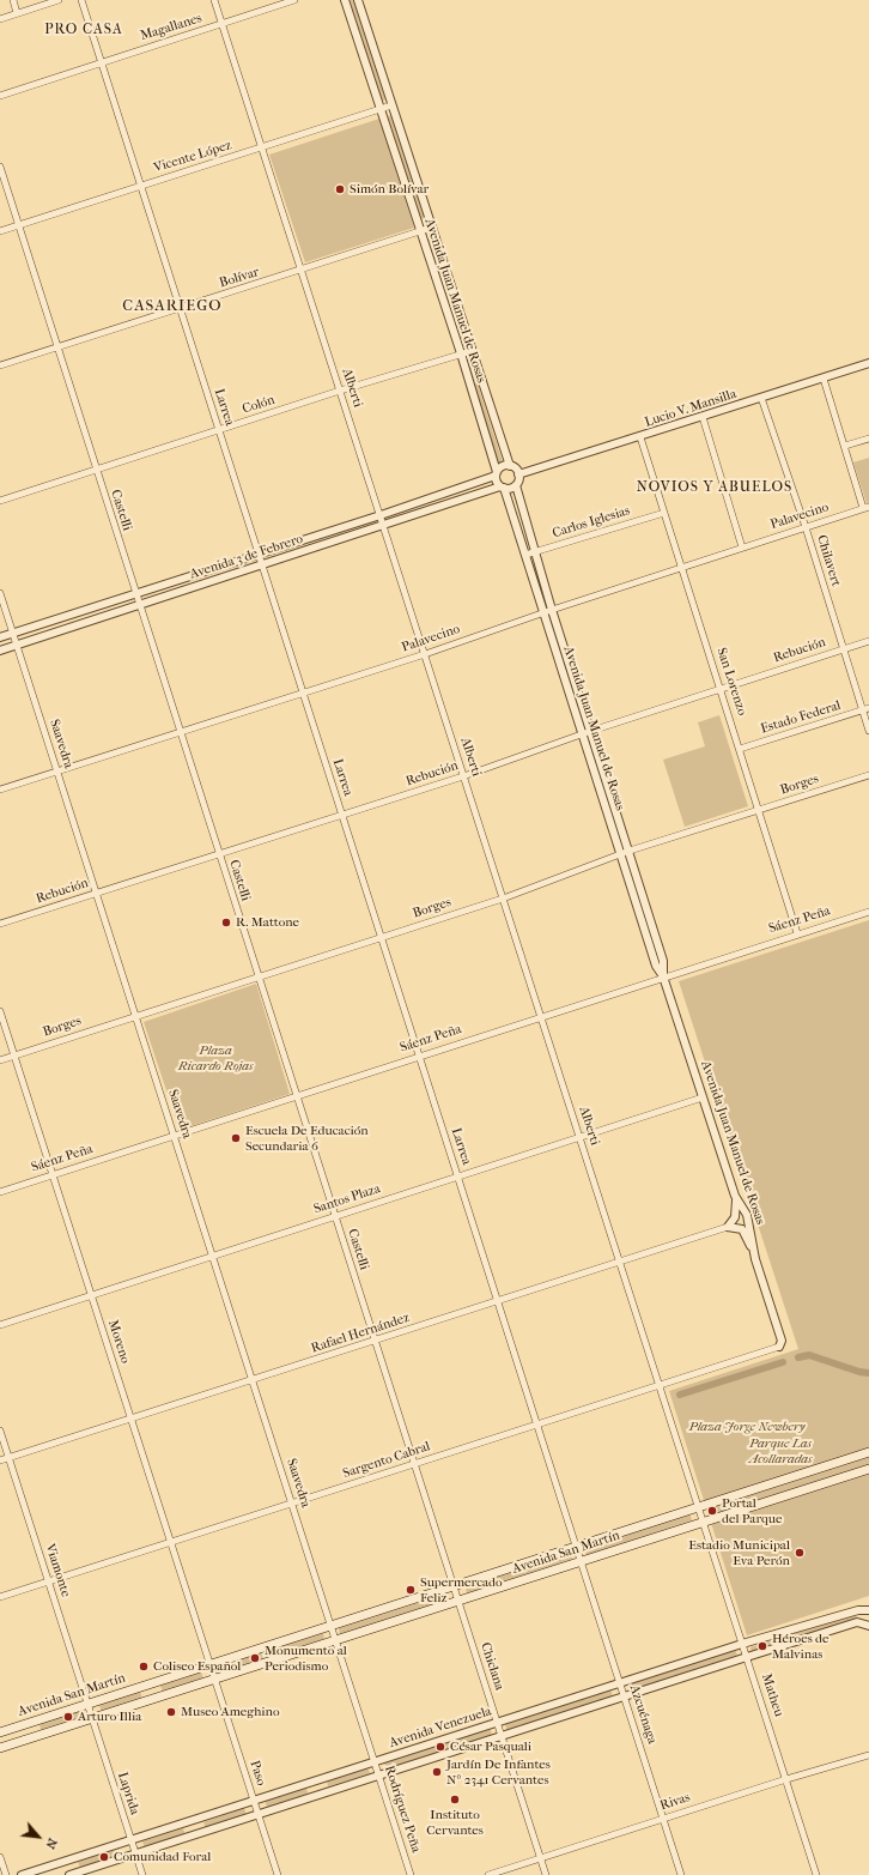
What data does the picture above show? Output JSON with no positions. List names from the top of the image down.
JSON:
{
  "streets": {
    "main road": ["Avenida San Martín"],
    "street": [
      "Magallanes",
      "Vicente López",
      "Bolívar",
      "Avenida Juan Manuel de Rosas",
      "Alberti",
      "Colón",
      "Larrea",
      "Lucio V. Mansilla",
      "Castelli",
      "Palavecino",
      "Carlos Iglesias",
      "Avenida 3 de Febrero",
      "Chilavert",
      "Rebución",
      "San Lorenzo",
      "Estado Federal",
      "Saavedra",
      "Borges",
      "Sáenz Peña",
      "Santos Plaza",
      "Rafael Hernández",
      "Moreno",
      "Sargento Cabral",
      "Viamonte",
      "Chiclana",
      "Matheu",
      "Azcuénaga",
      "Avenida Venezuela",
      "Paso",
      "Laprida",
      "Rivas",
      "Rodríguez Peña"
    ]
  },
  "crossings": [
    ["Magallanes", "Alberti"],
    ["Magallanes", "Larrea"],
    ["Vicente López", "Avenida Juan Manuel de Rosas"],
    ["Vicente López", "Alberti"],
    ["Vicente López", "Larrea"],
    ["Vicente López", "Castelli"],
    ["Bolívar", "Avenida Juan Manuel de Rosas"],
    ["Bolívar", "Alberti"],
    ["Bolívar", "Larrea"],
    ["Bolívar", "Castelli"],
    ["Avenida Juan Manuel de Rosas", "Colón"],
    ["Avenida Juan Manuel de Rosas", "Lucio V. Mansilla"],
    ["Avenida Juan Manuel de Rosas", "Palavecino"],
    ["Avenida Juan Manuel de Rosas", "Carlos Iglesias"],
    ["Avenida Juan Manuel de Rosas", "Avenida 3 de Febrero"],
    ["Avenida Juan Manuel de Rosas", "Rebución"],
    ["Avenida Juan Manuel de Rosas", "Borges"],
    ["Avenida Juan Manuel de Rosas", "Sáenz Peña"],
    ["Avenida Juan Manuel de Rosas", "Santos Plaza"],
    ["Avenida Juan Manuel de Rosas", "Sargento Cabral"],
    ["Alberti", "Colón"],
    ["Alberti", "Palavecino"],
    ["Alberti", "Avenida 3 de Febrero"],
    ["Alberti", "Rebución"],
    ["Alberti", "Borges"],
    ["Alberti", "Sáenz Peña"],
    ["Alberti", "Santos Plaza"],
    ["Alberti", "Rafael Hernández"],
    ["Alberti", "Sargento Cabral"],
    ["Alberti", "Avenida San Martín"],
    ["Alberti", "Matheu"],
    ["Colón", "Larrea"],
    ["Colón", "Castelli"],
    ["Larrea", "Palavecino"],
    ["Larrea", "Avenida 3 de Febrero"],
    ["Larrea", "Rebución"],
    ["Larrea", "Borges"],
    ["Larrea", "Sáenz Peña"],
    ["Larrea", "Santos Plaza"],
    ["Larrea", "Rafael Hernández"],
    ["Larrea", "Sargento Cabral"],
    ["Larrea", "Avenida San Martín"],
    ["Larrea", "Azcuénaga"],
    ["Lucio V. Mansilla", "Avenida 3 de Febrero"],
    ["Lucio V. Mansilla", "Chilavert"],
    ["Lucio V. Mansilla", "San Lorenzo"],
    ["Castelli", "Palavecino"],
    ["Castelli", "Avenida 3 de Febrero"],
    ["Castelli", "Rebución"],
    ["Castelli", "Borges"],
    ["Castelli", "Sáenz Peña"],
    ["Castelli", "Santos Plaza"],
    ["Castelli", "Rafael Hernández"],
    ["Castelli", "Sargento Cabral"],
    ["Castelli", "Avenida San Martín"],
    ["Castelli", "Chiclana"],
    ["Palavecino", "Chilavert"],
    ["Palavecino", "San Lorenzo"],
    ["Palavecino", "Saavedra"],
    ["Carlos Iglesias", "San Lorenzo"],
    ["Avenida 3 de Febrero", "Saavedra"],
    ["Chilavert", "Rebución"],
    ["Chilavert", "Estado Federal"],
    ["Rebución", "San Lorenzo"],
    ["Rebución", "Saavedra"],
    ["San Lorenzo", "Estado Federal"],
    ["San Lorenzo", "Borges"],
    ["San Lorenzo", "Sáenz Peña"],
    ["Saavedra", "Borges"],
    ["Saavedra", "Sáenz Peña"],
    ["Saavedra", "Santos Plaza"],
    ["Saavedra", "Rafael Hernández"],
    ["Saavedra", "Sargento Cabral"],
    ["Saavedra", "Avenida San Martín"],
    ["Saavedra", "Rodríguez Peña"],
    ["Borges", "Moreno"],
    ["Sáenz Peña", "Moreno"],
    ["Santos Plaza", "Moreno"],
    ["Rafael Hernández", "Moreno"],
    ["Rafael Hernández", "Viamonte"],
    ["Moreno", "Sargento Cabral"],
    ["Moreno", "Avenida San Martín"],
    ["Moreno", "Paso"],
    ["Sargento Cabral", "Viamonte"],
    ["Avenida San Martín", "Viamonte"],
    ["Avenida San Martín", "Chiclana"],
    ["Avenida San Martín", "Matheu"],
    ["Avenida San Martín", "Azcuénaga"],
    ["Avenida San Martín", "Paso"],
    ["Avenida San Martín", "Laprida"],
    ["Avenida San Martín", "Rodríguez Peña"],
    ["Viamonte", "Laprida"],
    ["Chiclana", "Avenida Venezuela"],
    ["Chiclana", "Rivas"],
    ["Matheu", "Avenida Venezuela"],
    ["Matheu", "Rivas"],
    ["Azcuénaga", "Avenida Venezuela"],
    ["Azcuénaga", "Rivas"],
    ["Avenida Venezuela", "Paso"],
    ["Avenida Venezuela", "Laprida"],
    ["Avenida Venezuela", "Rodríguez Peña"]
  ],
  "districts": ["PRO CASA", "CASARIEGO", "NOVIOS Y ABUELOS"],
  "parks": ["Plaza Ricardo Rojas", "Plaza Jorge Newbery", "Parque Las Acollaradas"],
  "places": [
    "Simón Bolívar",
    "R. Mattone",
    "Escuela De Educación Secundaria 6",
    "Portal del Parque",
    "Estadio Municipal Eva Perón",
    "Supermercado Feliz",
    "Héroes de Malvinas",
    "Monumento al Periodismo",
    "Coliseo Español",
    "Museo Ameghino",
    "Arturo Illia",
    "César Pasquali",
    "Jardín De Infantes Nº 2341 Cervantes",
    "Instituto Cervantes",
    "Comunidad Foral"
  ],
  "north": "bottom right"
}
